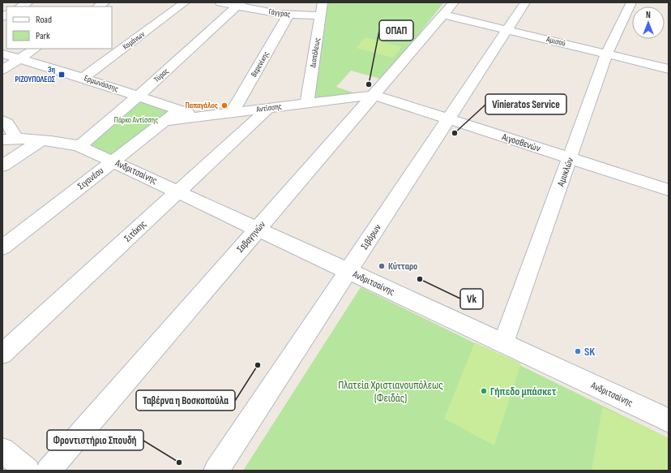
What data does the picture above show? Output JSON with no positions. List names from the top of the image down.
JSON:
{
  "streets": {
    "street": [
      "Γάγγρας",
      "Κομάνων",
      "Αμισού",
      "Διοπόλεως",
      "Βερενίκης",
      "Τύρας",
      "Ερμωνάσσης",
      "Αντίσσης",
      "Αιγοσθενών",
      "Ανδριτσαίνης",
      "Αμυκλών",
      "Σιγανέου",
      "Σιτάκης",
      "Σαβαγηνών",
      "Σιβόρων"
    ]
  },
  "crossings": [
    ["Γάγγρας", "Διοπόλεως"],
    ["Γάγγρας", "Βερενίκης"],
    ["Γάγγρας", "Τύρας"],
    ["Κομάνων", "Ερμωνάσσης"],
    ["Αμισού", "Αμυκλών"],
    ["Αμισού", "Σαβαγηνών"],
    ["Αμισού", "Σιβόρων"],
    ["Διοπόλεως", "Αντίσσης"],
    ["Βερενίκης", "Αντίσσης"],
    ["Τύρας", "Ερμωνάσσης"],
    ["Τύρας", "Ανδριτσαίνης"],
    ["Ερμωνάσσης", "Αντίσσης"],
    ["Ερμωνάσσης", "Σιγανέου"],
    ["Αντίσσης", "Αιγοσθενών"],
    ["Αντίσσης", "Σιγανέου"],
    ["Αντίσσης", "Σιτάκης"],
    ["Αντίσσης", "Σαβαγηνών"],
    ["Αιγοσθενών", "Αμυκλών"],
    ["Αιγοσθενών", "Σαβαγηνών"],
    ["Αιγοσθενών", "Σιβόρων"],
    ["Ανδριτσαίνης", "Αμυκλών"],
    ["Ανδριτσαίνης", "Σιγανέου"],
    ["Ανδριτσαίνης", "Σιτάκης"],
    ["Ανδριτσαίνης", "Σαβαγηνών"],
    ["Ανδριτσαίνης", "Σιβόρων"]
  ],
  "parks": ["Πάρκο Αντίσσης", "Πλατεία Χριστιανουπόλεως (Φειδάς)"],
  "places": {
    "transit": ["3η ΡΙΖΟΥΠΟΛΕΩΣ"],
    "other": [
      "ΟΠΑΠ",
      "Παπαγάλος",
      "Vinieratos Service",
      "Κύτταρο",
      "Vk",
      "SK",
      "Ταβέρνα η Βοσκοπούλα",
      "Γήπεδο μπάσκετ",
      "Φροντιστήριο Σπουδή"
    ]
  },
  "legend": ["Road", "Park"],
  "north": "top"
}
